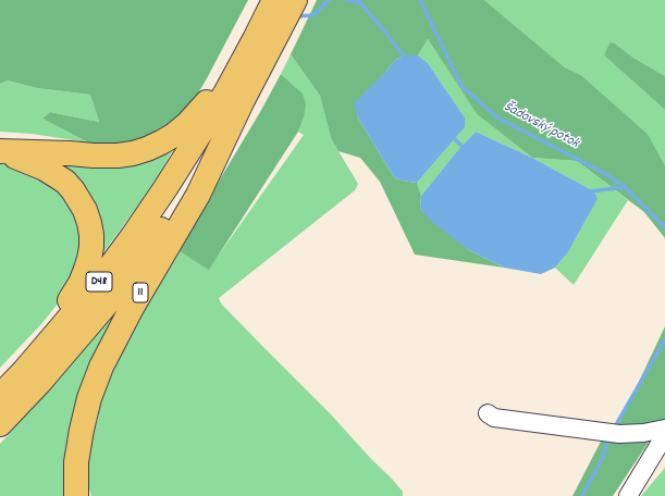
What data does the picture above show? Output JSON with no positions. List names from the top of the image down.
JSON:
{
  "streets": {
    "highway": ["D48", "11"]
  },
  "crossings": [
    ["D48", "11"]
  ],
  "water": ["Šadovský potok"]
}
